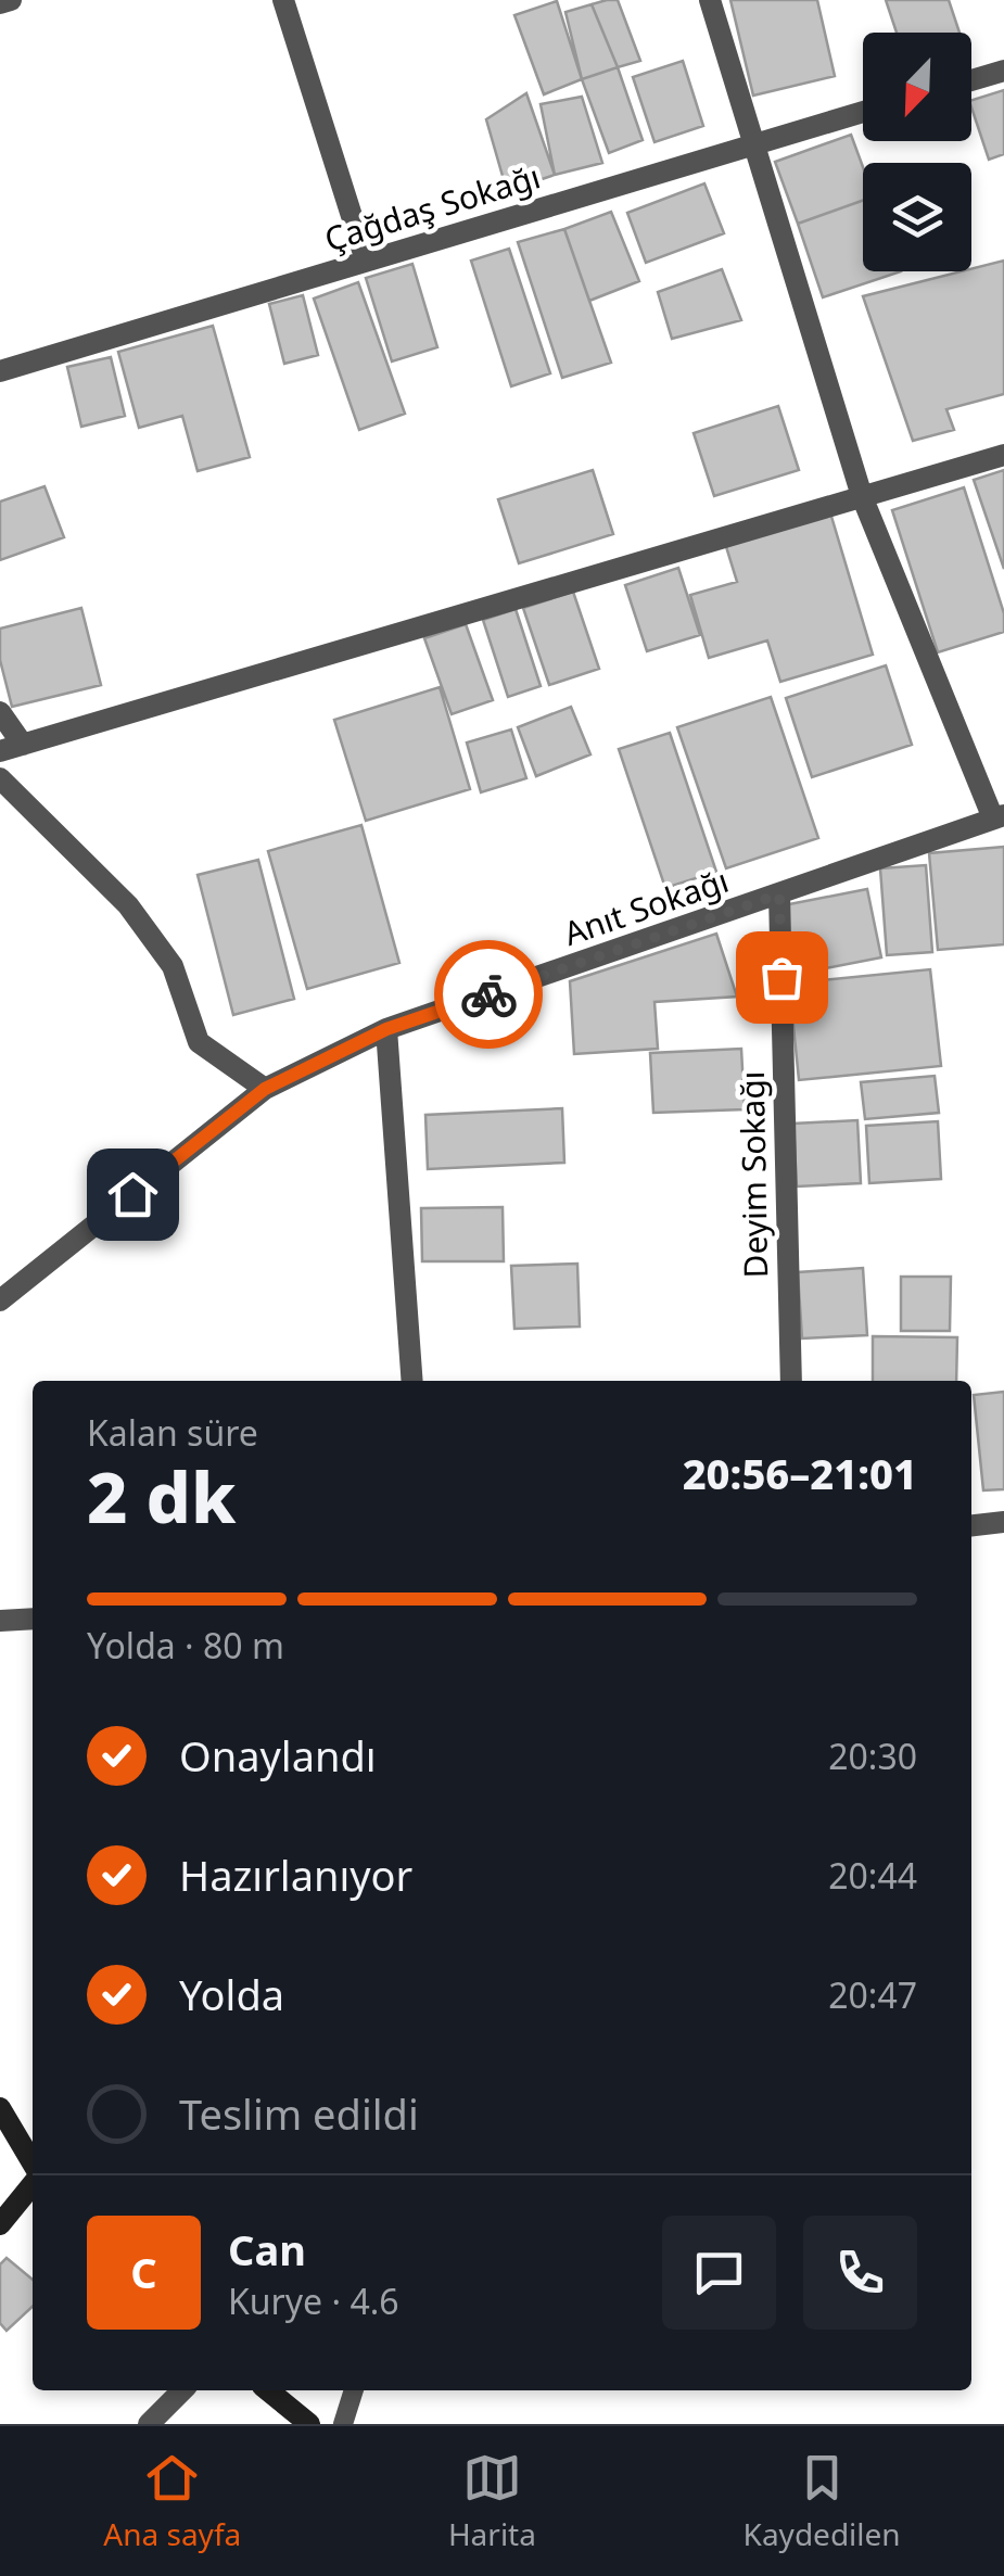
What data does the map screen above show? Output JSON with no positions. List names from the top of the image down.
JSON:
{
  "streets": {
    "street": ["Çağdaş Sokağı", "Anıt Sokağı", "Deyim Sokağı"]
  },
  "crossings": [
    ["Anıt Sokağı", "Deyim Sokağı"]
  ],
  "north": "bottom left",
  "page": {
    "heading": ["2 dk", "Kalan süre", "20:56–21:01"],
    "panel": ["Can", "Kurye · 4.6"],
    "bar": "Yolda · 80 m",
    "list": [
      ["Onaylandı", "20:30"],
      ["Hazırlanıyor", "20:44"],
      ["Yolda", "20:47"],
      "Teslim edildi"
    ],
    "round": "C",
    "tabs": ["Ana sayfa", "Harita", "Kaydedilen"]
  }
}
